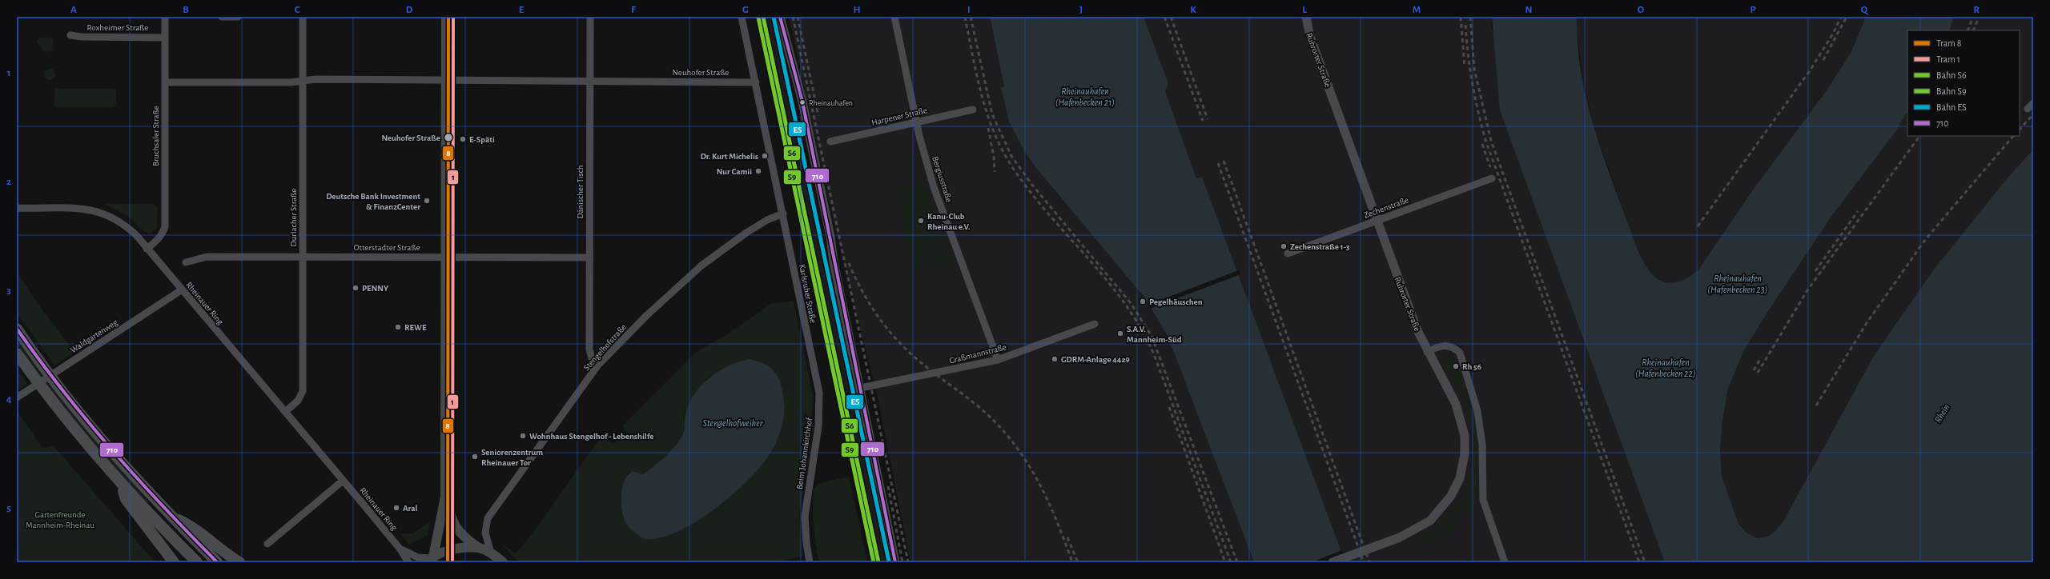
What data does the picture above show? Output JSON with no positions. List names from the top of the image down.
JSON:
{
  "streets": {
    "street": [
      "Roxheimer Straße",
      "Ruhrorter Straße",
      "Neuhofer Straße",
      "Harpener Straße",
      "Bruchsaler Straße",
      "Bergiusstraße",
      "Dänischer Tisch",
      "Zechenstraße",
      "Durlacher Straße",
      "Otterstadter Straße",
      "Karlsruher Straße",
      "Rheinauer Ring",
      "Waldgartenweg",
      "Stengelhofstraße",
      "Graßmannstraße",
      "Beim Johannkirchhof"
    ]
  },
  "crossings": [
    ["Roxheimer Straße", "Bruchsaler Straße"],
    ["Ruhrorter Straße", "Zechenstraße"],
    ["Neuhofer Straße", "Bruchsaler Straße"],
    ["Neuhofer Straße", "Dänischer Tisch"],
    ["Neuhofer Straße", "Durlacher Straße"],
    ["Neuhofer Straße", "Karlsruher Straße"],
    ["Harpener Straße", "Bergiusstraße"],
    ["Bruchsaler Straße", "Rheinauer Ring"],
    ["Bergiusstraße", "Graßmannstraße"],
    ["Dänischer Tisch", "Otterstadter Straße"],
    ["Dänischer Tisch", "Stengelhofstraße"],
    ["Durlacher Straße", "Otterstadter Straße"],
    ["Durlacher Straße", "Rheinauer Ring"],
    ["Karlsruher Straße", "Stengelhofstraße"],
    ["Karlsruher Straße", "Beim Johannkirchhof"],
    ["Rheinauer Ring", "Waldgartenweg"]
  ],
  "water": [
    "Rheinauhafen (Hafenbecken 21)",
    "Rheinauhafen (Hafenbecken 23)",
    "Rheinauhafen (Hafenbecken 22)",
    "Rhein",
    "Stengelhofweiher"
  ],
  "parks": ["Gartenfreunde Mannheim-Rheinau"],
  "places": [
    "Rheinauhafen",
    "Neuhofer Straße",
    "E-Späti",
    "Dr. Kurt Michelis",
    "Nur Camii",
    "Deutsche Bank Investment & FinanzCenter",
    "Kanu-Club Rheinau e.V.",
    "Zechenstraße 1-3",
    "PENNY",
    "Pegelhäuschen",
    "REWE",
    "S.A.V. Mannheim-Süd",
    "GDRM-Anlage 4429",
    "Rh 56",
    "Wohnhaus Stengelhof - Lebenshilfe",
    "Seniorenzentrum Rheinauer Tor",
    "Aral"
  ],
  "lines": [
    "tram line 8",
    "tram line 1",
    "rail line S6",
    "rail line ES",
    "transit line 710",
    "rail line S9"
  ],
  "legend": [
    "Tram 8",
    "Tram 1",
    "Bahn S6",
    "Bahn S9",
    "Bahn ES",
    "710"
  ],
  "grid": {
    "columns": [
      "A",
      "B",
      "C",
      "D",
      "E",
      "F",
      "G",
      "H",
      "I",
      "J",
      "K",
      "L",
      "M",
      "N",
      "O",
      "P",
      "Q",
      "R"
    ],
    "rows": [
      "1",
      "2",
      "3",
      "4",
      "5"
    ]
  }
}
